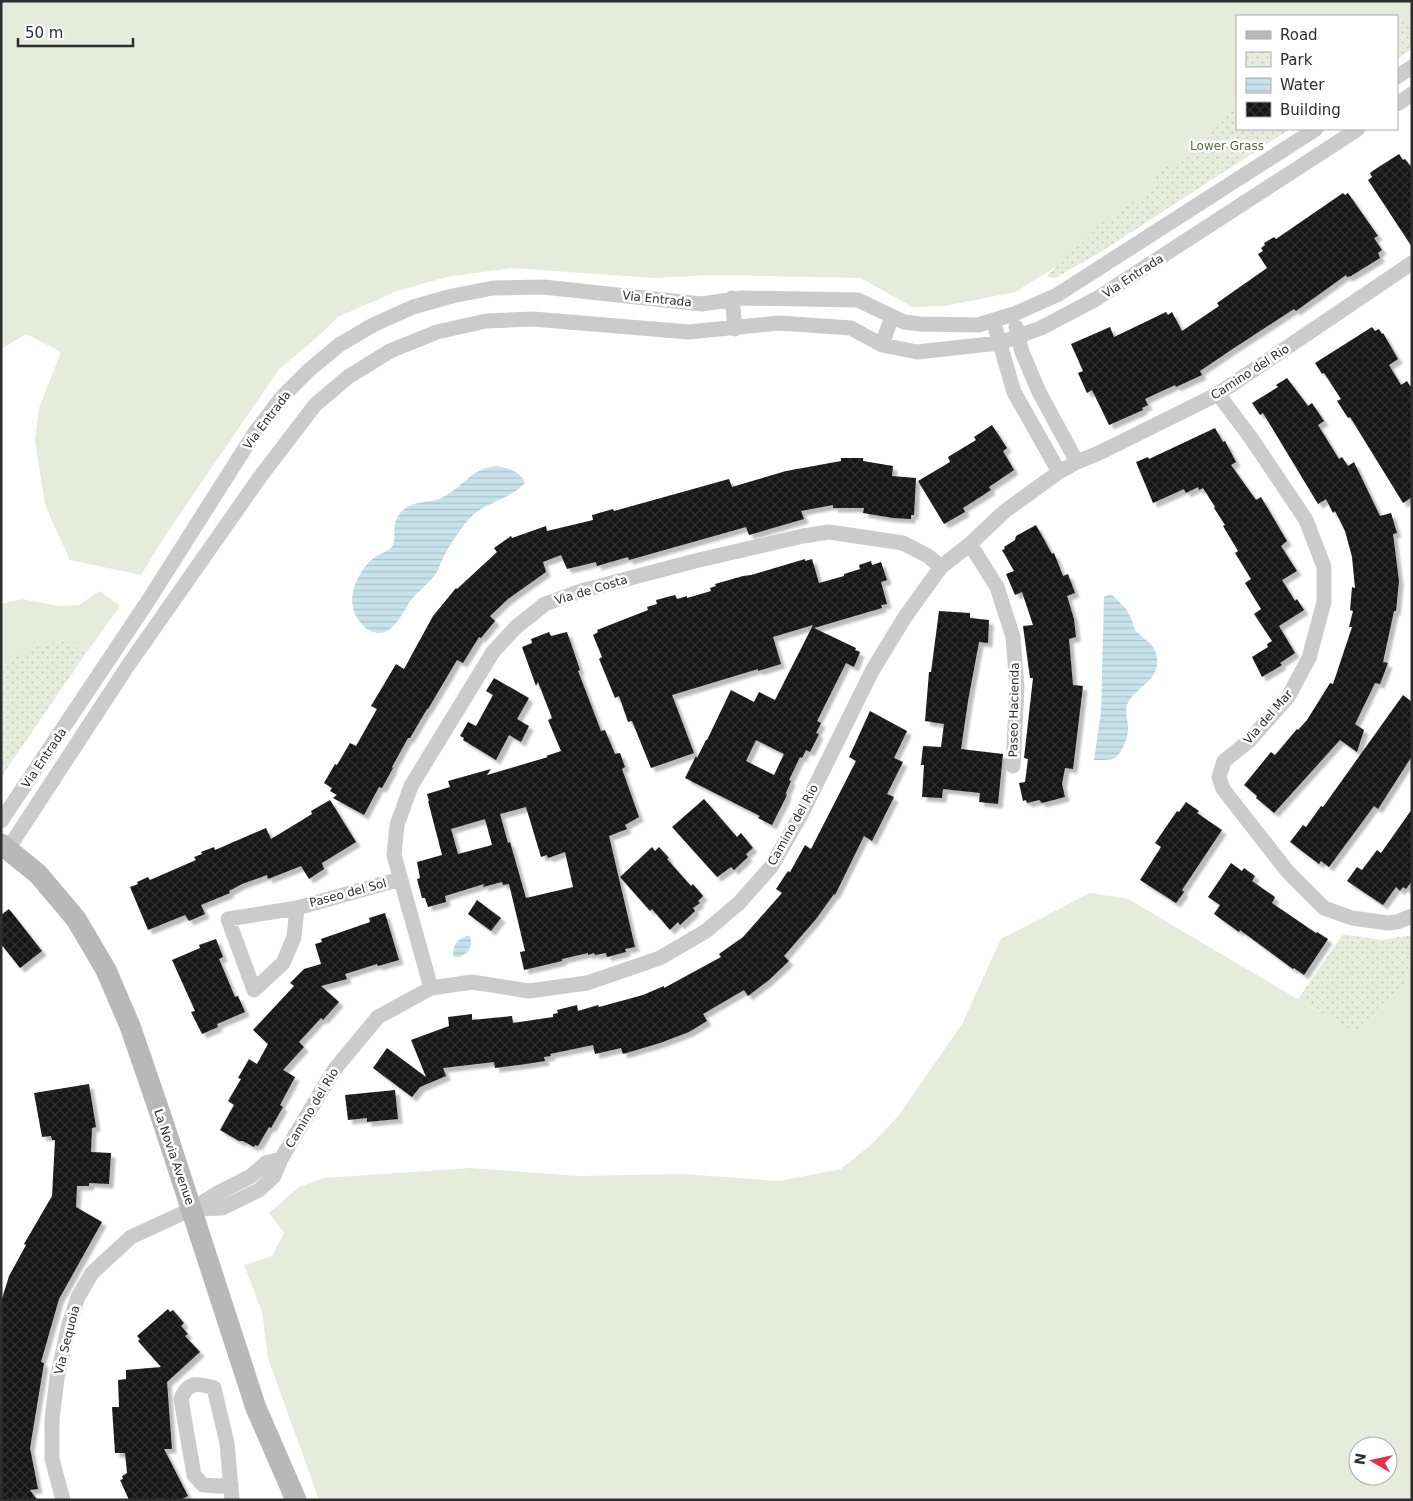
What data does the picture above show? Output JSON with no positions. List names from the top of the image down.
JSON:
{
  "streets": {
    "main road": ["La Novia Avenue"],
    "street": [
      "Via Entrada",
      "Camino del Rio",
      "Via de Costa",
      "Paseo Hacienda",
      "Via del Mar",
      "Paseo del Sol",
      "Via Sequoia"
    ]
  },
  "crossings": [
    ["Via Entrada", "La Novia Avenue"],
    ["Camino del Rio", "Via de Costa"],
    ["Camino del Rio", "Paseo Hacienda"],
    ["Camino del Rio", "Via del Mar"],
    ["Camino del Rio", "La Novia Avenue"],
    ["Camino del Rio", "Via Sequoia"],
    ["Via de Costa", "Paseo del Sol"],
    ["La Novia Avenue", "Via Sequoia"]
  ],
  "parks": ["Lower Grass"],
  "legend": [
    "Road",
    "Park",
    "Water",
    "Building"
  ],
  "scale_bar": "50 m",
  "north": "left"
}
